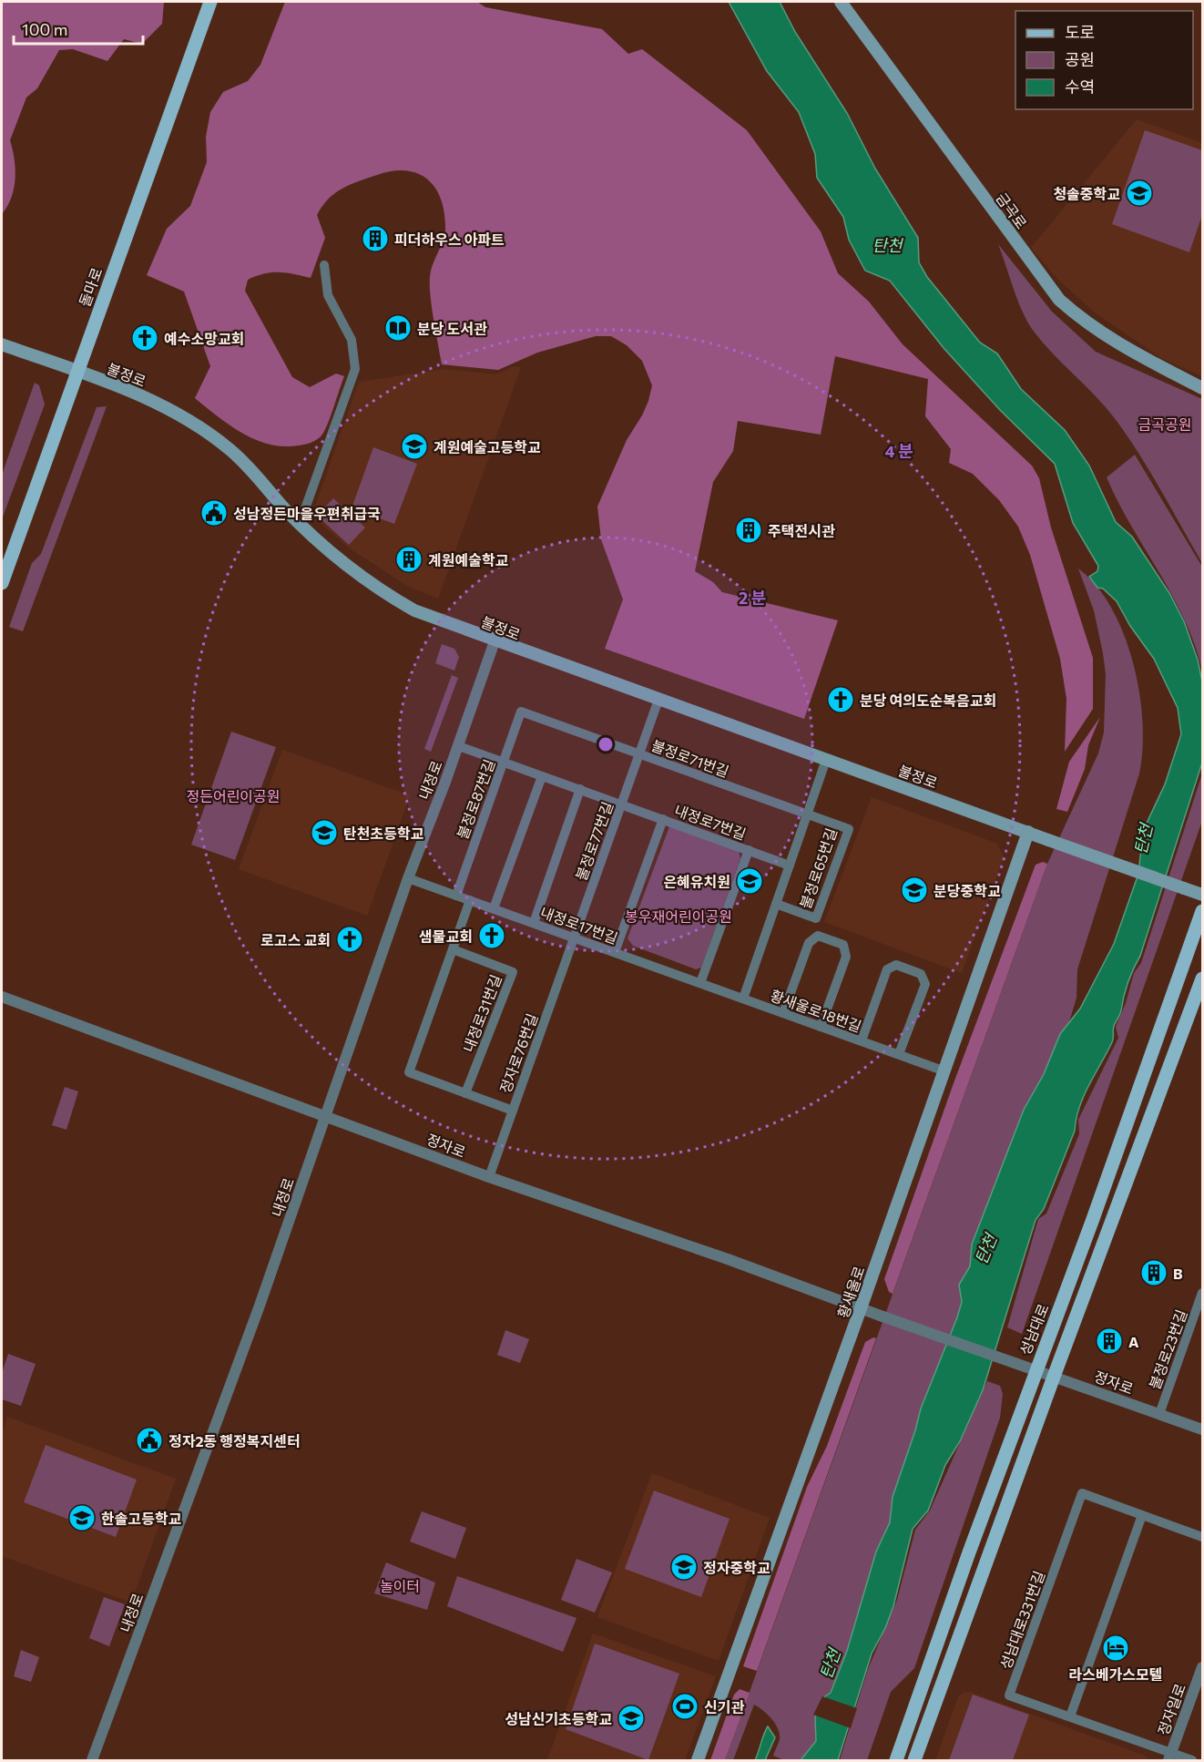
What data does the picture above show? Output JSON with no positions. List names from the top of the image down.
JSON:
{
  "streets": {
    "main road": [
      "금곡로",
      "돌마로",
      "불정로",
      "황새울로",
      "성남대로"
    ],
    "street": [
      "불정로71번길",
      "내정로",
      "불정로87번길",
      "내정로7번길",
      "불정로77번길",
      "불정로65번길",
      "내정로17번길",
      "황새울로18번길",
      "내정로31번길",
      "정자로76번길",
      "정자로",
      "불정로23번길",
      "성남대로331번길",
      "정자일로"
    ]
  },
  "crossings": [
    ["돌마로", "불정로"],
    ["불정로", "내정로"],
    ["불정로", "불정로77번길"],
    ["불정로", "불정로65번길"],
    ["불정로", "황새울로"],
    ["불정로71번길", "불정로87번길"],
    ["불정로71번길", "불정로77번길"],
    ["불정로71번길", "불정로65번길"],
    ["내정로", "내정로7번길"],
    ["내정로", "내정로17번길"],
    ["내정로", "정자로"],
    ["불정로87번길", "내정로7번길"],
    ["불정로87번길", "불정로77번길"],
    ["불정로87번길", "내정로17번길"],
    ["내정로7번길", "불정로77번길"],
    ["내정로7번길", "불정로65번길"],
    ["내정로7번길", "내정로17번길"],
    ["내정로7번길", "황새울로18번길"],
    ["불정로77번길", "내정로17번길"],
    ["불정로77번길", "정자로76번길"],
    ["불정로65번길", "황새울로18번길"],
    ["내정로17번길", "황새울로18번길"],
    ["내정로17번길", "정자로76번길"],
    ["황새울로18번길", "황새울로"],
    ["정자로76번길", "정자로"],
    ["정자로", "황새울로"],
    ["정자로", "성남대로"],
    ["정자로", "불정로23번길"],
    ["성남대로331번길", "정자일로"]
  ],
  "water": ["탄천"],
  "parks": [
    "금곡공원",
    "정든어린이공원",
    "봉우재어린이공원",
    "놀이터"
  ],
  "places": {
    "school or university": [
      "청솔중학교",
      "계원예술고등학교",
      "탄천초등학교",
      "은혜유치원",
      "분당중학교",
      "한솔고등학교",
      "정자중학교",
      "성남신기초등학교"
    ],
    "building": [
      "피더하우스 아파트",
      "주택전시관",
      "계원예술학교",
      "B",
      "A"
    ],
    "library": ["분당 도서관"],
    "church": [
      "예수소망교회",
      "분당 여의도순복음교회",
      "샘물교회",
      "로고스 교회"
    ],
    "public building": ["성남정든마을우편취급국", "정자2동 행정복지센터"],
    "hotel": ["라스베가스모텔"],
    "sports": ["신기관"]
  },
  "legend": ["도로", "공원", "수역"],
  "scale_bar": "100 m",
  "rings": ["4 분", "2 분"]
}
